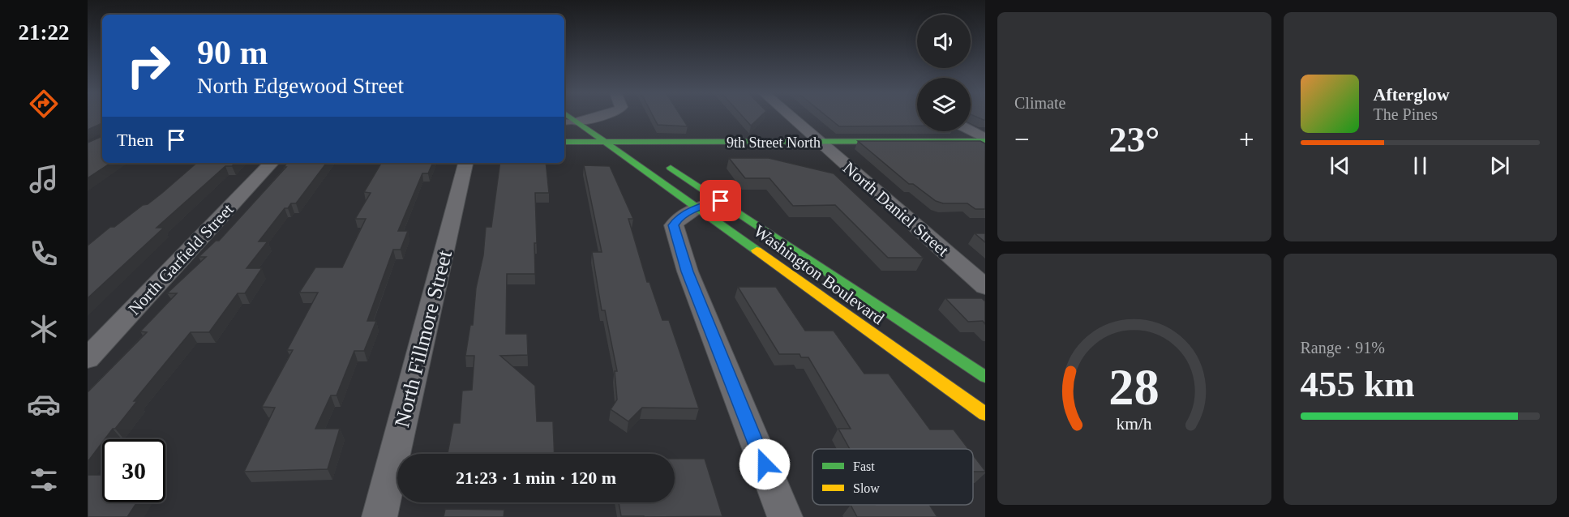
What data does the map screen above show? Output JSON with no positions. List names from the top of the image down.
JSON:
{
  "streets": {
    "main road": ["9th Street North", "Washington Boulevard"],
    "street": ["North Daniel Street", "North Garfield Street", "North Fillmore Street"]
  },
  "crossings": [
    ["9th Street North", "North Daniel Street"],
    ["9th Street North", "Washington Boulevard"]
  ],
  "legend": ["Fast", "Slow"],
  "page": {
    "tabs": "21:22",
    "tile": [
      "Climate",
      ["Range · 91%", "455 km"]
    ],
    "turn": ["90 m", "North Edgewood Street"],
    "song": ["Afterglow", "The Pines"],
    "then": "Then",
    "heat": ["−", "23°", "+"],
    "limit": "30",
    "trip": "21:23 · 1 min · 120 m",
    "gauge": ["28", "km/h"]
  }
}
